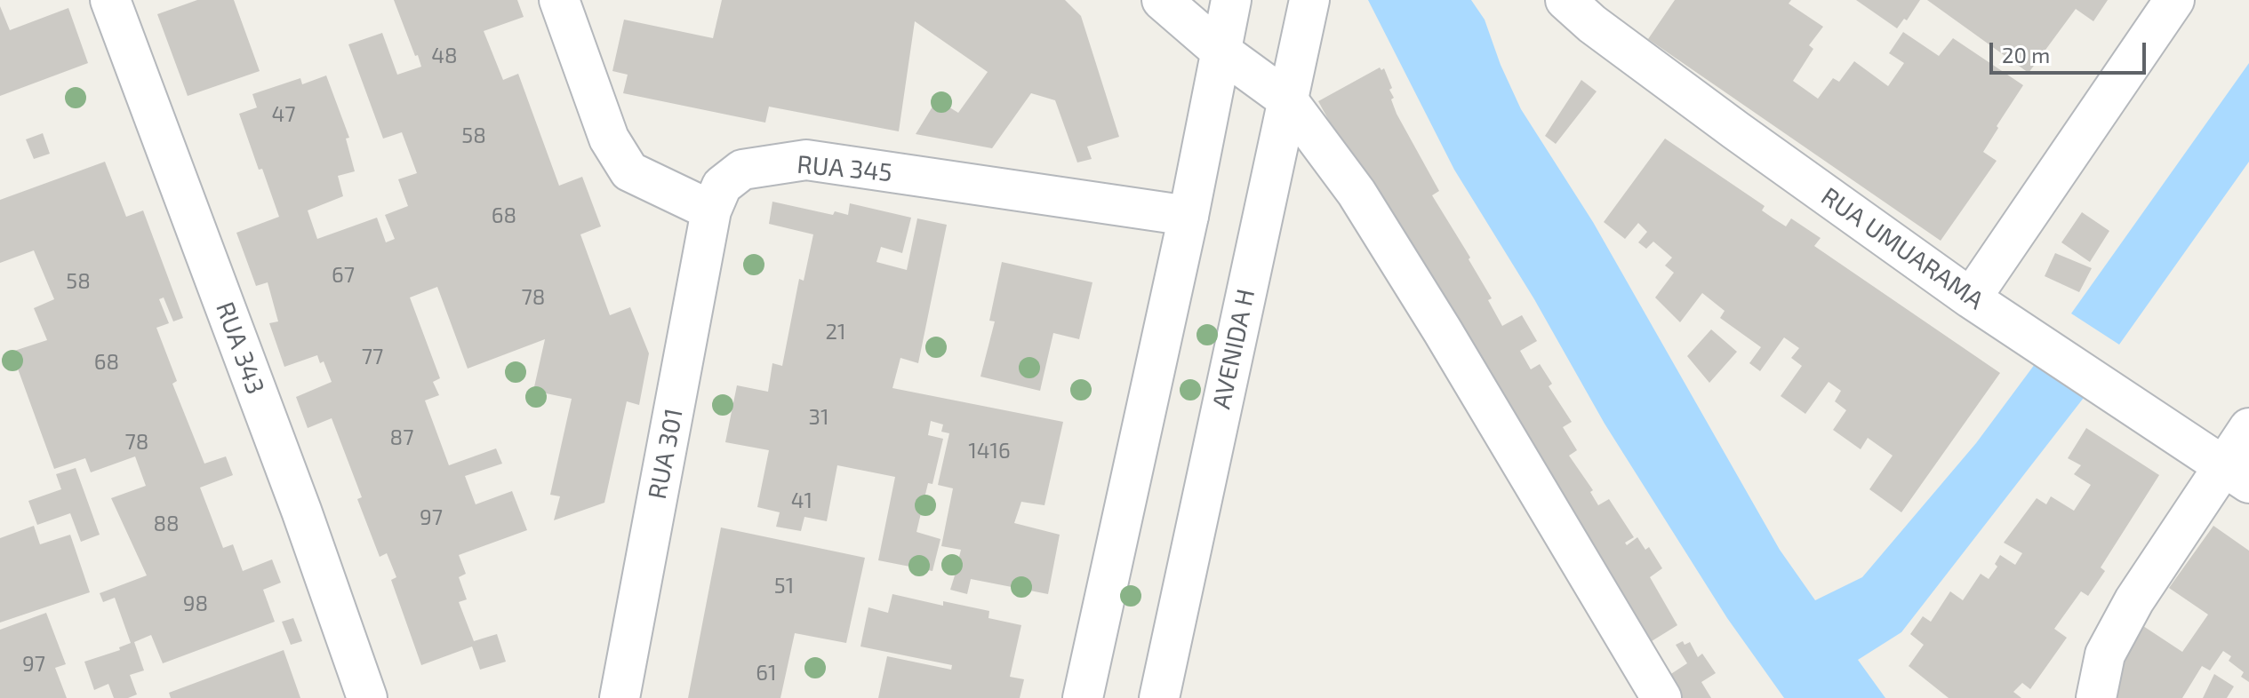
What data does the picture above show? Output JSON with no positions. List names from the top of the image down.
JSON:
{
  "streets": {
    "street": [
      "RUA 345",
      "RUA UMUARAMA",
      "RUA 343",
      "AVENIDA H",
      "RUA 301"
    ]
  },
  "crossings": [
    ["RUA 345", "RUA 301"]
  ],
  "house_numbers": [
    "48",
    "47",
    "58",
    "68",
    "67",
    "58",
    "78",
    "21",
    "77",
    "68",
    "31",
    "87",
    "78",
    "1416",
    "41",
    "97",
    "88",
    "51",
    "98",
    "97",
    "61"
  ],
  "scale_bar": "20 m"
}
